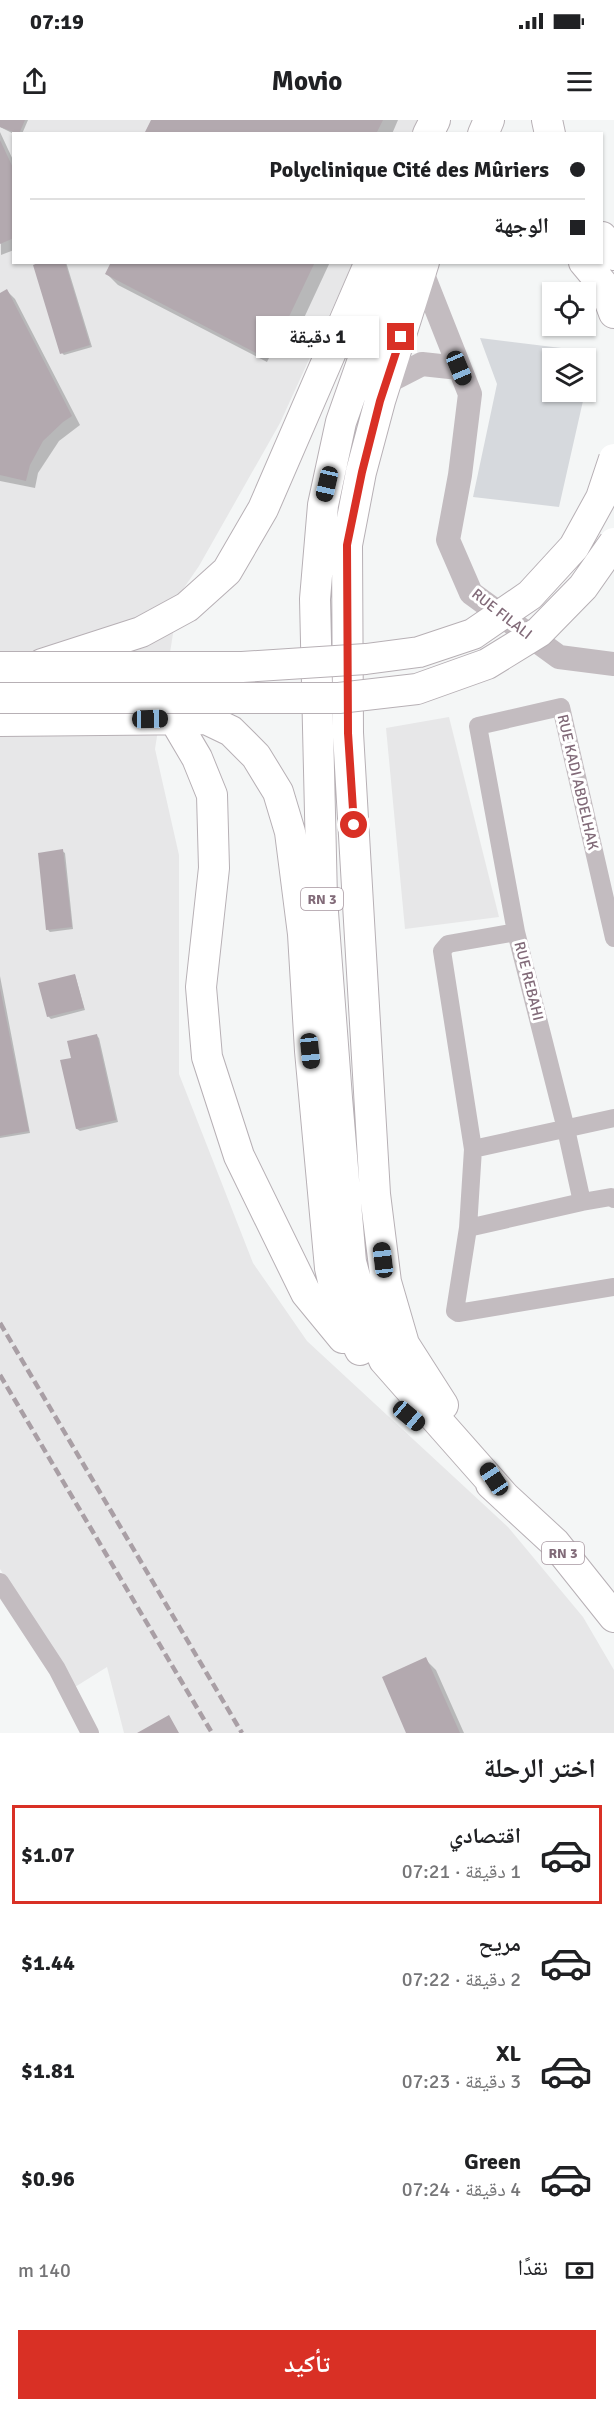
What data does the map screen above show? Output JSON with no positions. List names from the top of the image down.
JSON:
{
  "streets": {
    "main road": ["RN 3"],
    "street": ["RUE FILALI", "RUE KADI ABDELHAK", "RUE REBAHI"]
  },
  "crossings": [
    ["RUE FILALI", "RN 3"],
    ["RUE KADI ABDELHAK", "RUE REBAHI"]
  ],
  "page": {
    "status": "07:19",
    "header": "Movio",
    "banner": ["Polyclinique Cité des Mûriers", "الوجهة"],
    "bubble": "1 دقيقة",
    "heading": "اختر الرحلة",
    "list": [
      {
        "name": "اقتصادي",
        "note": "1 دقيقة · 07:21",
        "value": "$1.07"
      },
      {
        "name": "مريح",
        "note": "2 دقيقة · 07:22",
        "value": "$1.44"
      },
      {
        "name": "XL",
        "note": "3 دقيقة · 07:23",
        "value": "$1.81"
      },
      {
        "name": "Green",
        "note": "4 دقيقة · 07:24",
        "value": "$0.96"
      }
    ],
    "pay": ["نقدًا", "140 m"],
    "buttons": "تأكيد"
  }
}
